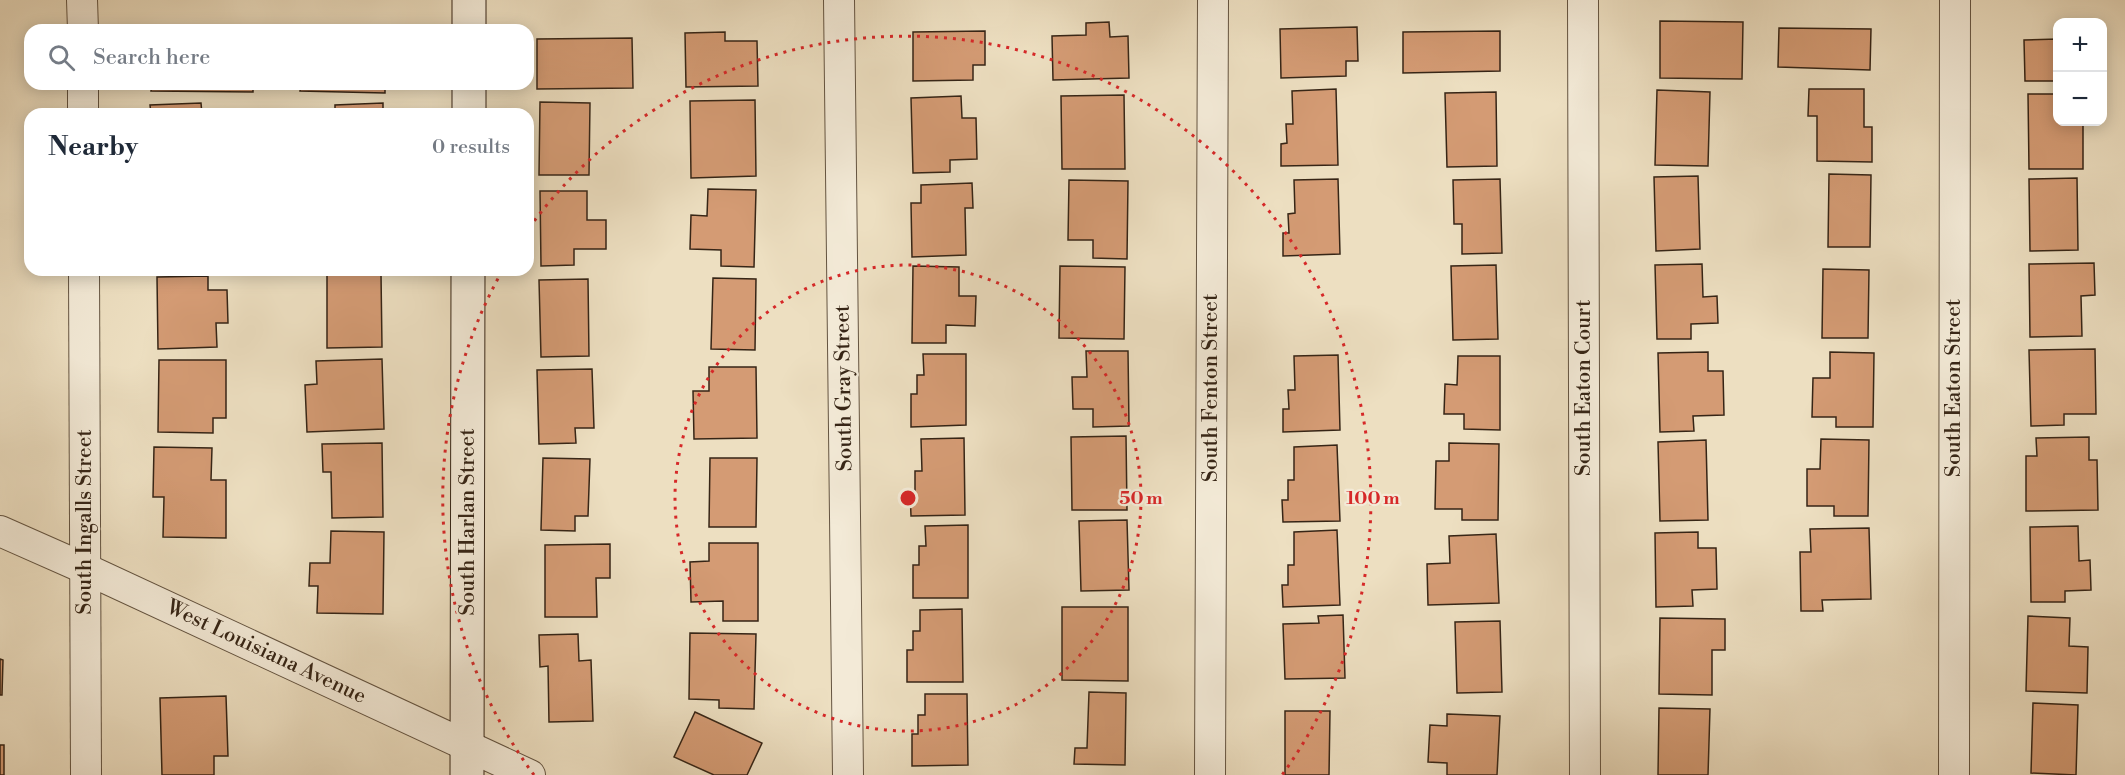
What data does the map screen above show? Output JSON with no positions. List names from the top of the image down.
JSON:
{
  "streets": {
    "street": [
      "South Gray Street",
      "South Fenton Street",
      "South Eaton Court",
      "South Eaton Street",
      "South Ingalls Street",
      "South Harlan Street",
      "West Louisiana Avenue"
    ]
  },
  "crossings": [
    ["South Ingalls Street", "West Louisiana Avenue"],
    ["South Harlan Street", "West Louisiana Avenue"]
  ],
  "page": {
    "map_buttons": ["+", "−"],
    "search": "Search here",
    "heading": ["Nearby", "0 results"]
  },
  "rings": ["50 m", "100 m"]
}
